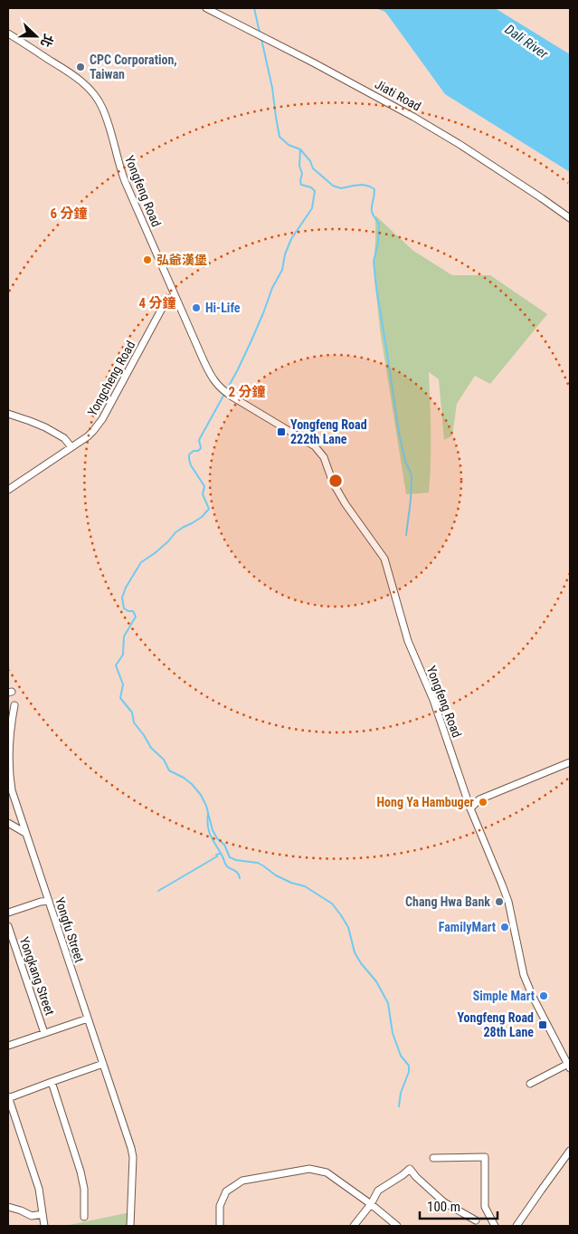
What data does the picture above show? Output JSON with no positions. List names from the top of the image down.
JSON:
{
  "streets": {
    "street": [
      "Jiati Road",
      "Yongfeng Road",
      "Yongcheng Road",
      "Yongfu Street",
      "Yongkang Street"
    ]
  },
  "crossings": [
    ["Yongfeng Road", "Yongcheng Road"]
  ],
  "water": ["Dali River"],
  "places": {
    "other": [
      "CPC Corporation, Taiwan",
      "弘爺漢堡",
      "Hi-Life",
      "Hong Ya Hambuger",
      "Chang Hwa Bank",
      "FamilyMart",
      "Simple Mart"
    ],
    "transit": ["Yongfeng Road 222th Lane", "Yongfeng Road 28th Lane"]
  },
  "scale_bar": "100 m",
  "north": "right",
  "rings": ["6 分鐘", "4 分鐘", "2 分鐘"]
}
